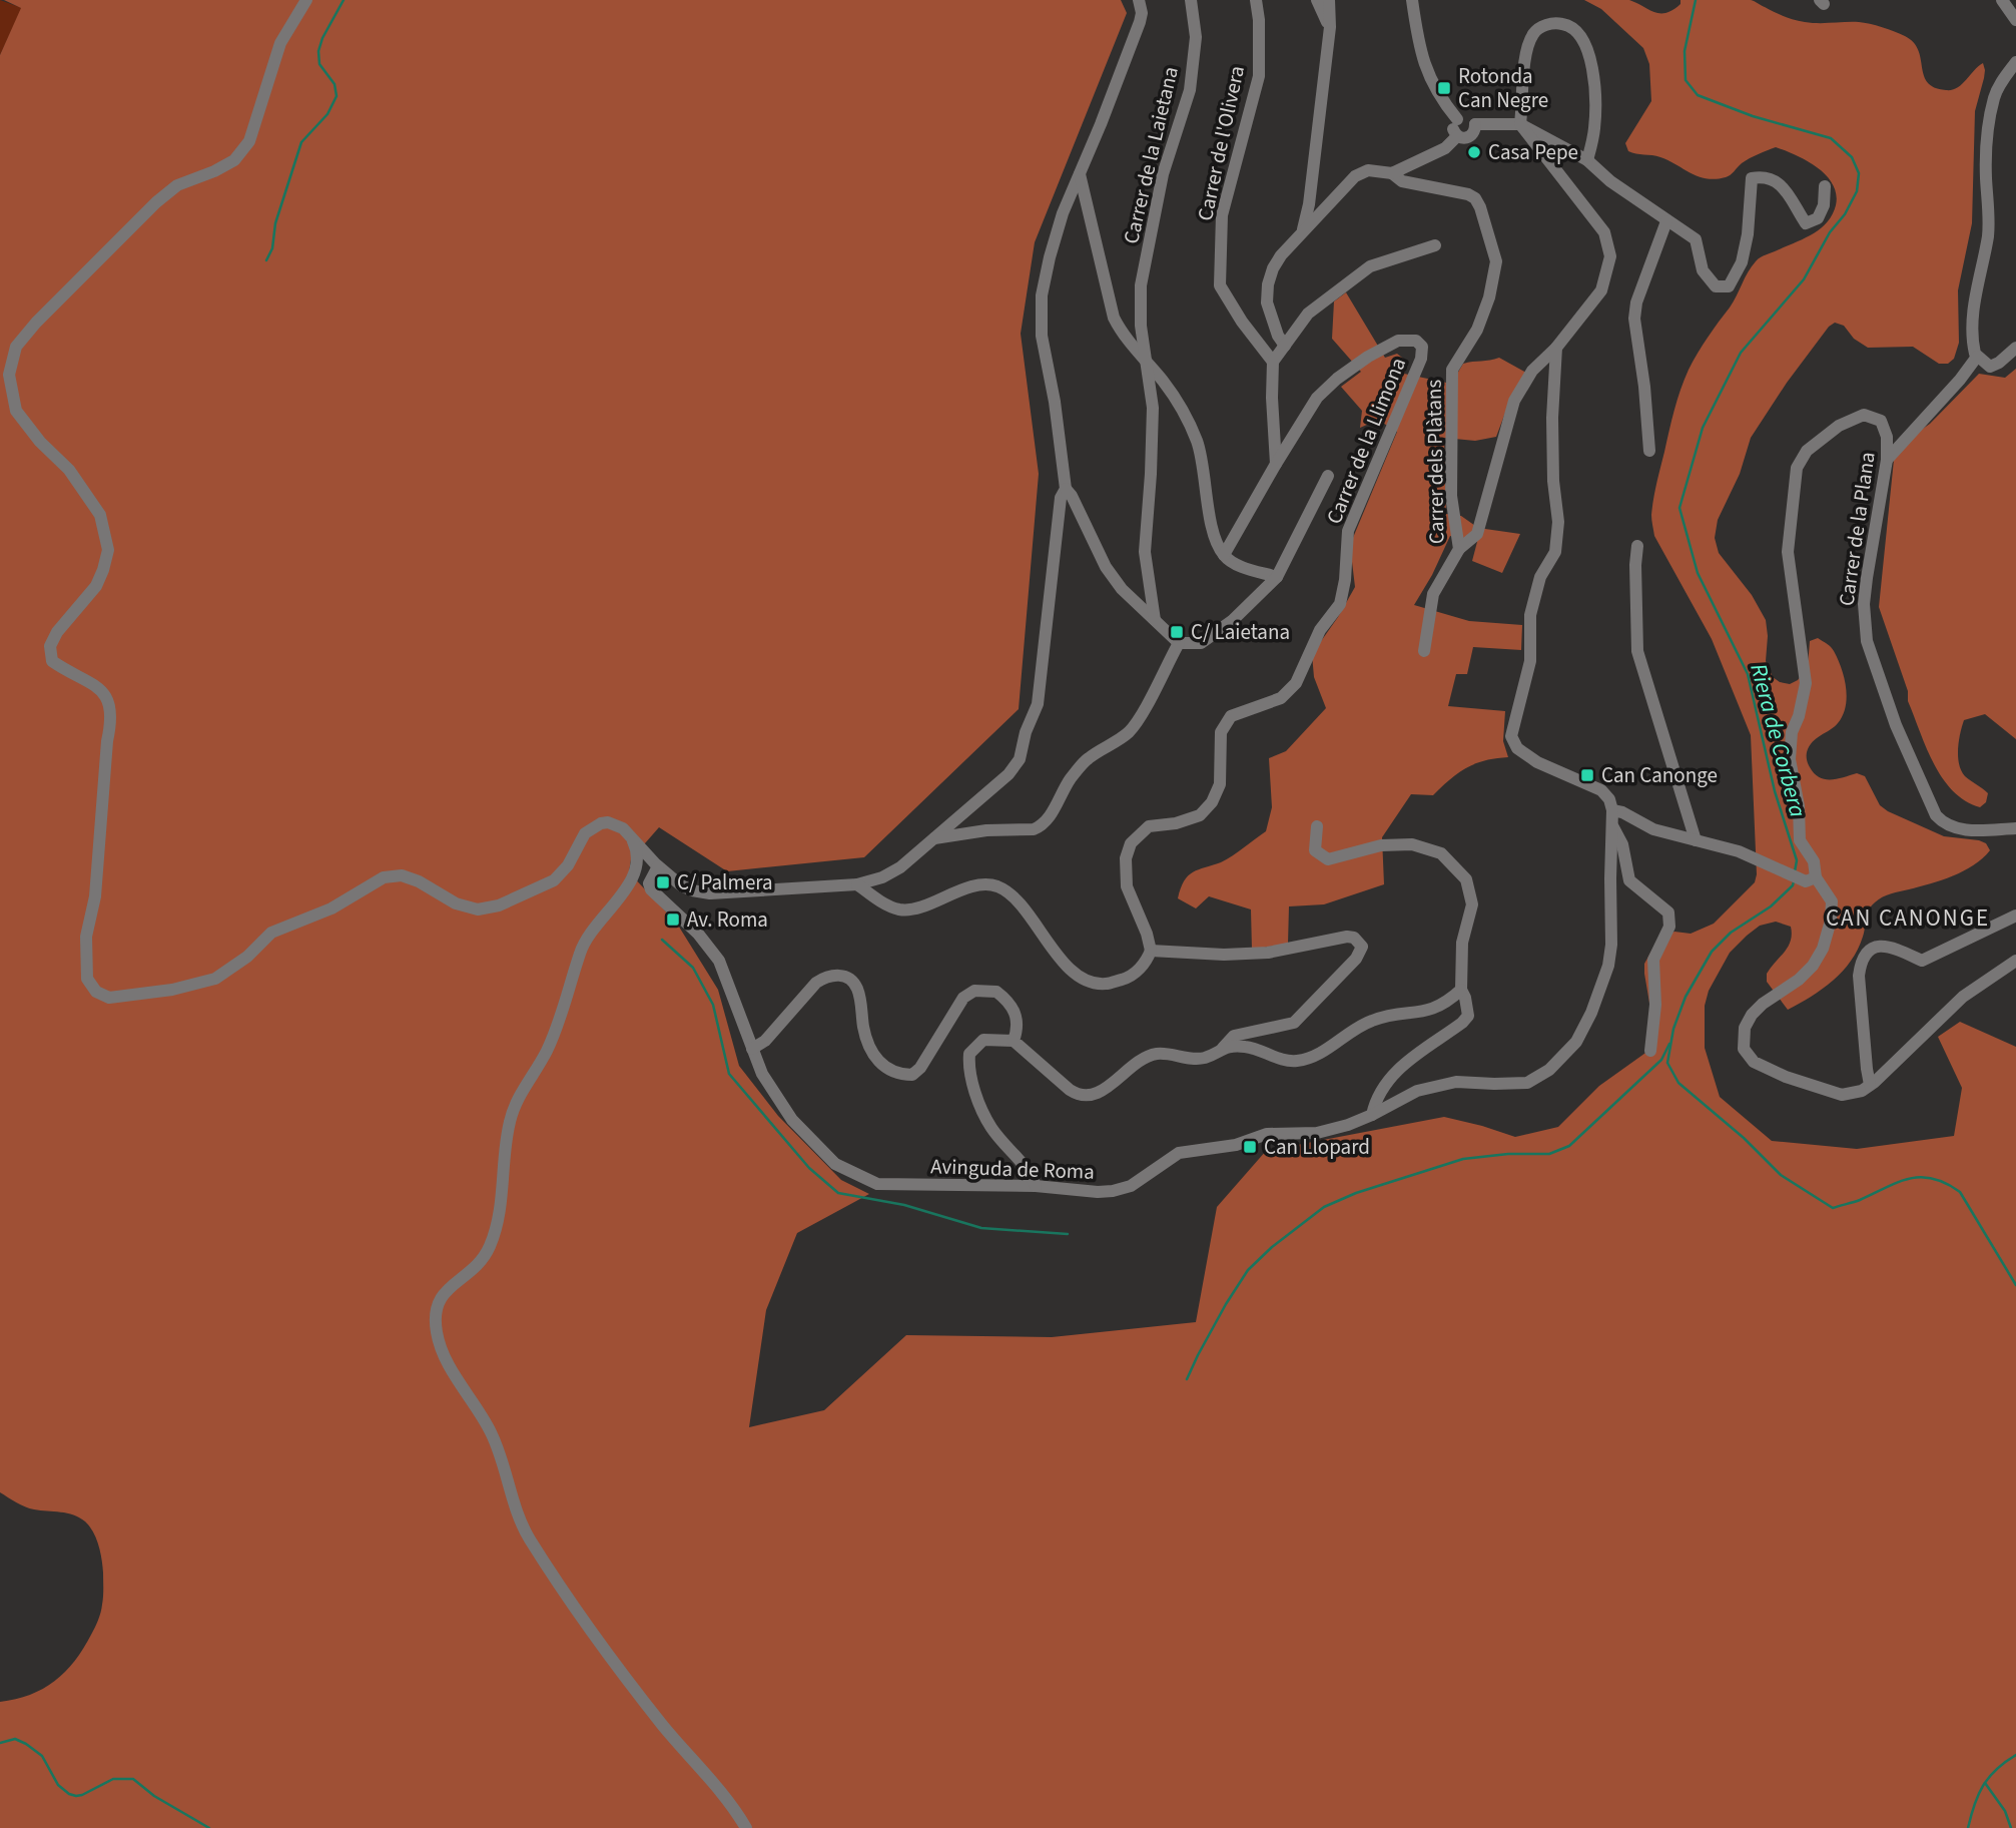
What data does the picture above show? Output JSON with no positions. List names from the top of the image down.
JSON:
{
  "streets": {
    "street": [
      "Carrer de l'Olivera",
      "Carrer de la Laietana",
      "Carrer de la Llimona",
      "Carrer dels Plàtans",
      "Carrer de la Plana",
      "Avinguda de Roma"
    ]
  },
  "districts": ["CAN CANONGE"],
  "water": ["Riera de Corbera"],
  "places": {
    "transit": [
      "Rotonda Can Negre",
      "C/ Laietana",
      "Can Canonge",
      "C/ Palmera",
      "Av. Roma",
      "Can Llopard"
    ],
    "other": ["Casa Pepe"]
  }
}
